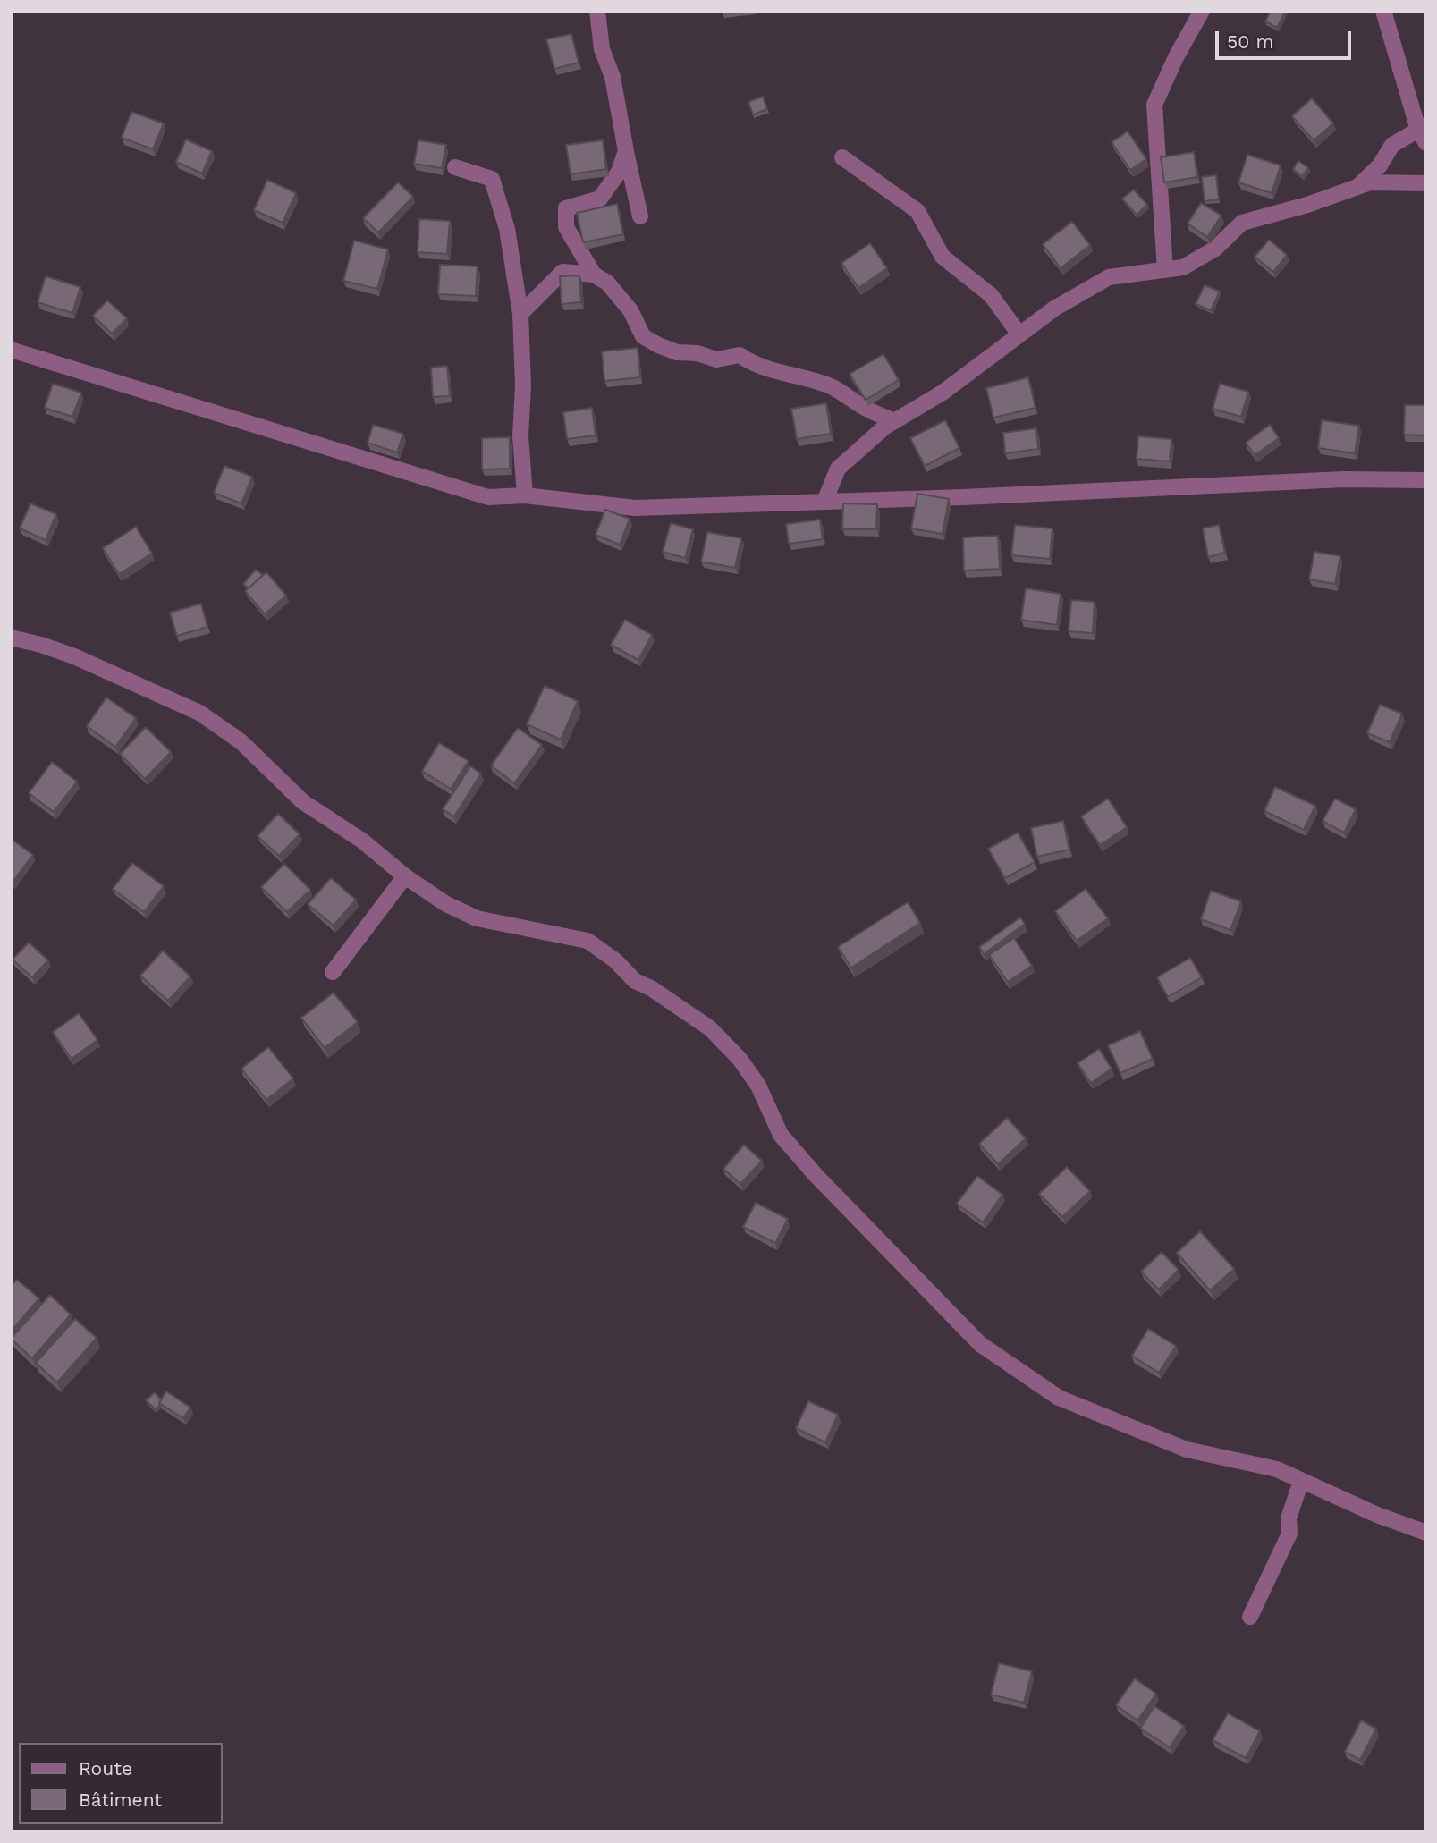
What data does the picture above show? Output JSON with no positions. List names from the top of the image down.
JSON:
{
  "legend": ["Route", "Bâtiment"],
  "scale_bar": "50 m"
}
